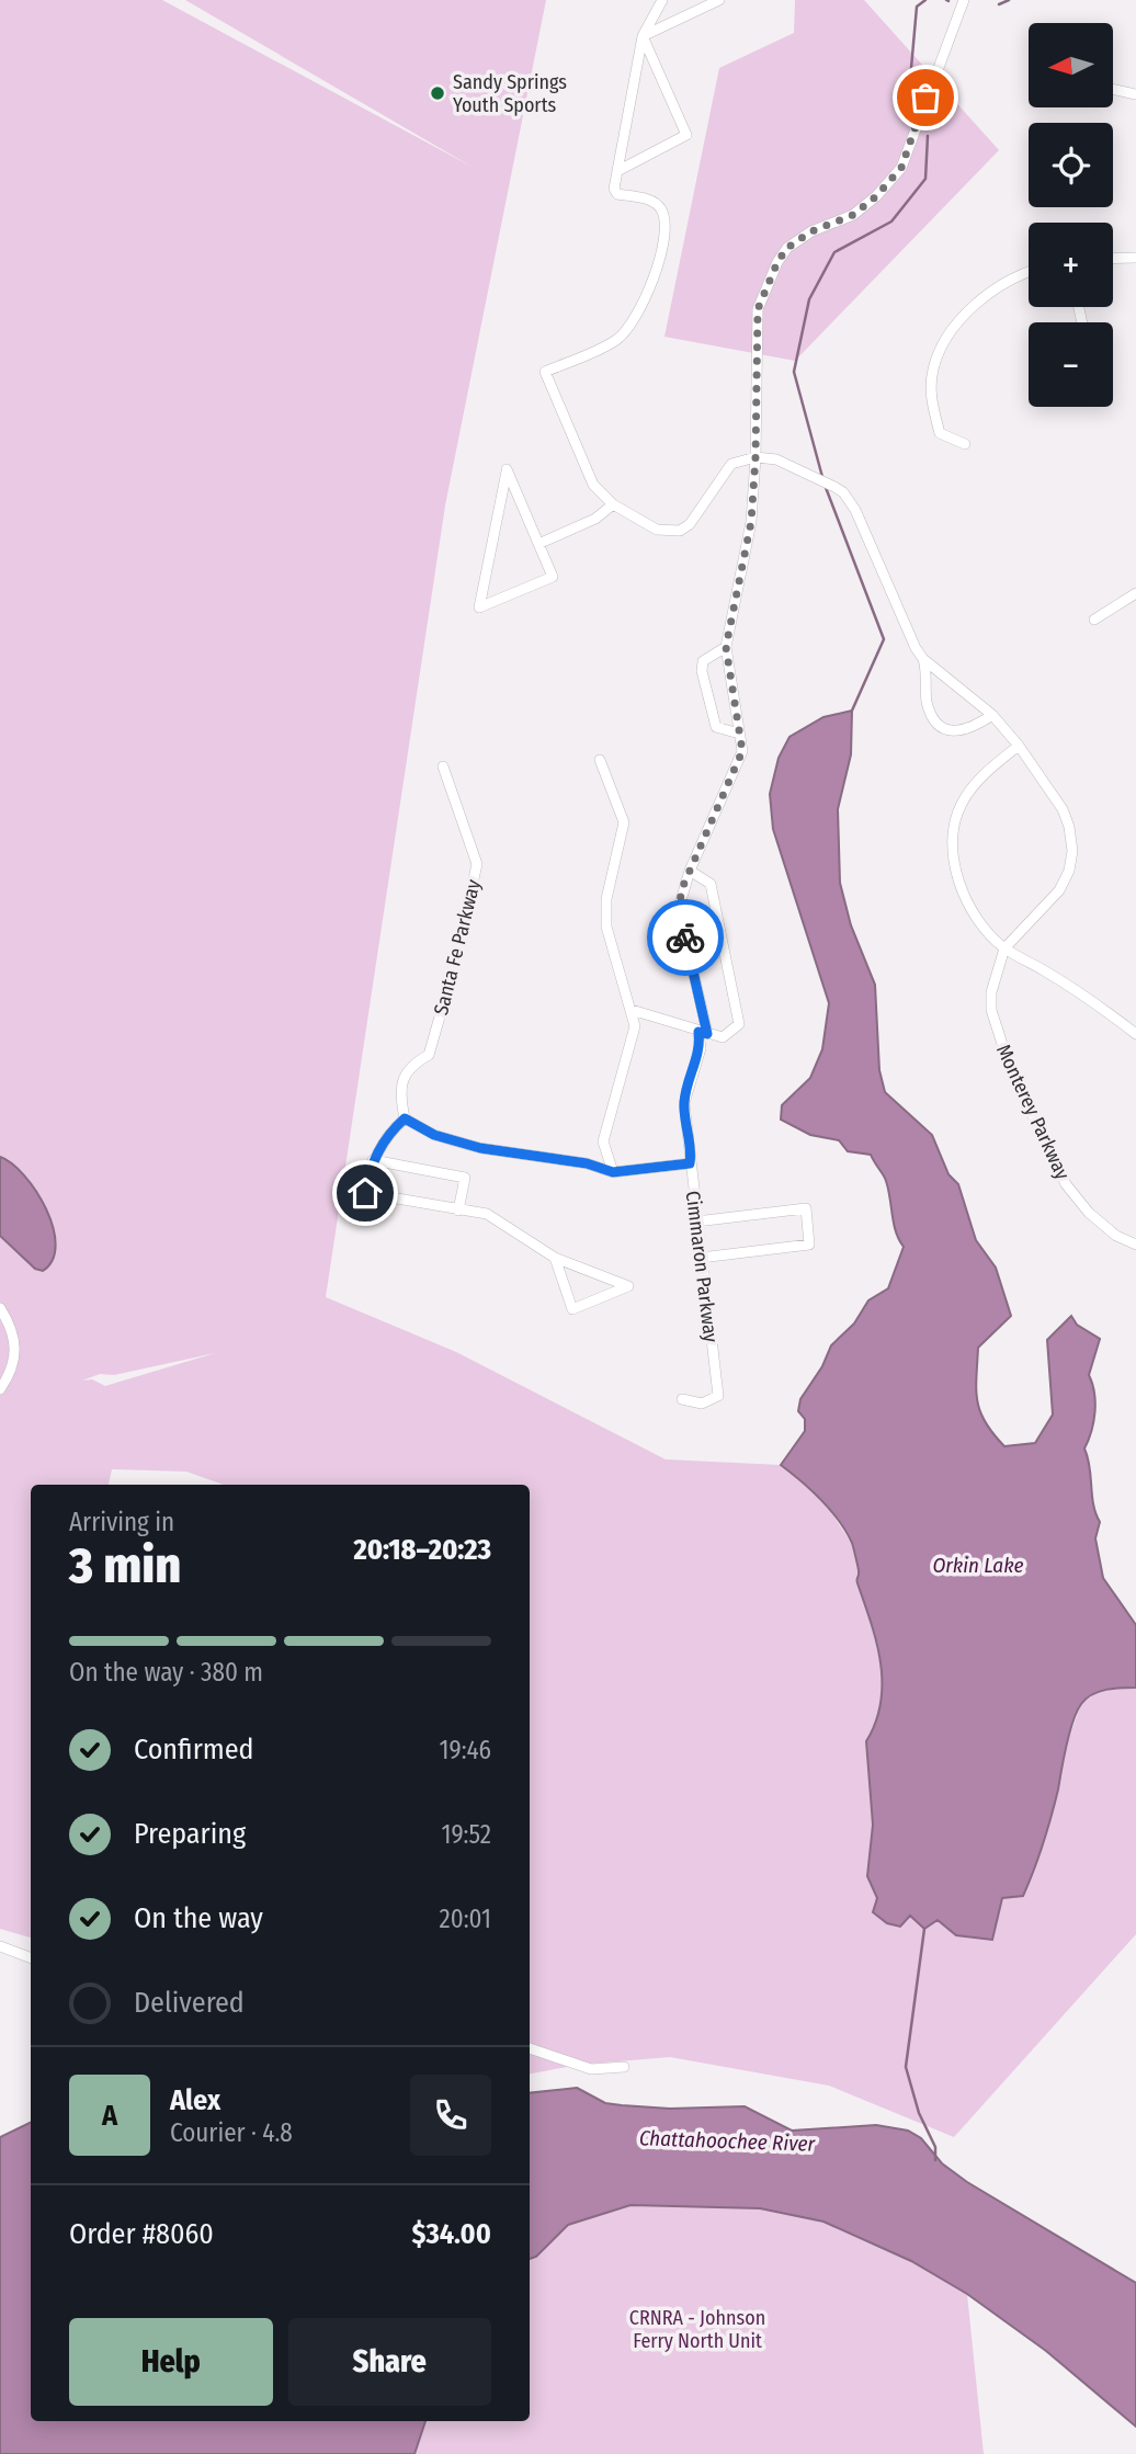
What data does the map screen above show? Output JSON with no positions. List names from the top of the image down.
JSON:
{
  "streets": {
    "street": ["Santa Fe Parkway", "Monterey Parkway", "Cimmaron Parkway"]
  },
  "water": ["Orkin Lake", "Chattahoochee River"],
  "parks": ["CRNRA - Johnson Ferry North Unit"],
  "places": ["Sandy Springs Youth Sports"],
  "north": "left",
  "page": {
    "map_buttons": ["+", "−"],
    "heading": ["3 min", "Arriving in", "20:18–20:23"],
    "panel": [
      "Alex",
      "Courier · 4.8",
      "Order #8060",
      "$34.00"
    ],
    "bar": "On the way · 380 m",
    "list": [
      ["Confirmed", "19:46"],
      ["Preparing", "19:52"],
      ["On the way", "20:01"],
      "Delivered"
    ],
    "round": "A",
    "buttons": ["Help", "Share"]
  }
}
